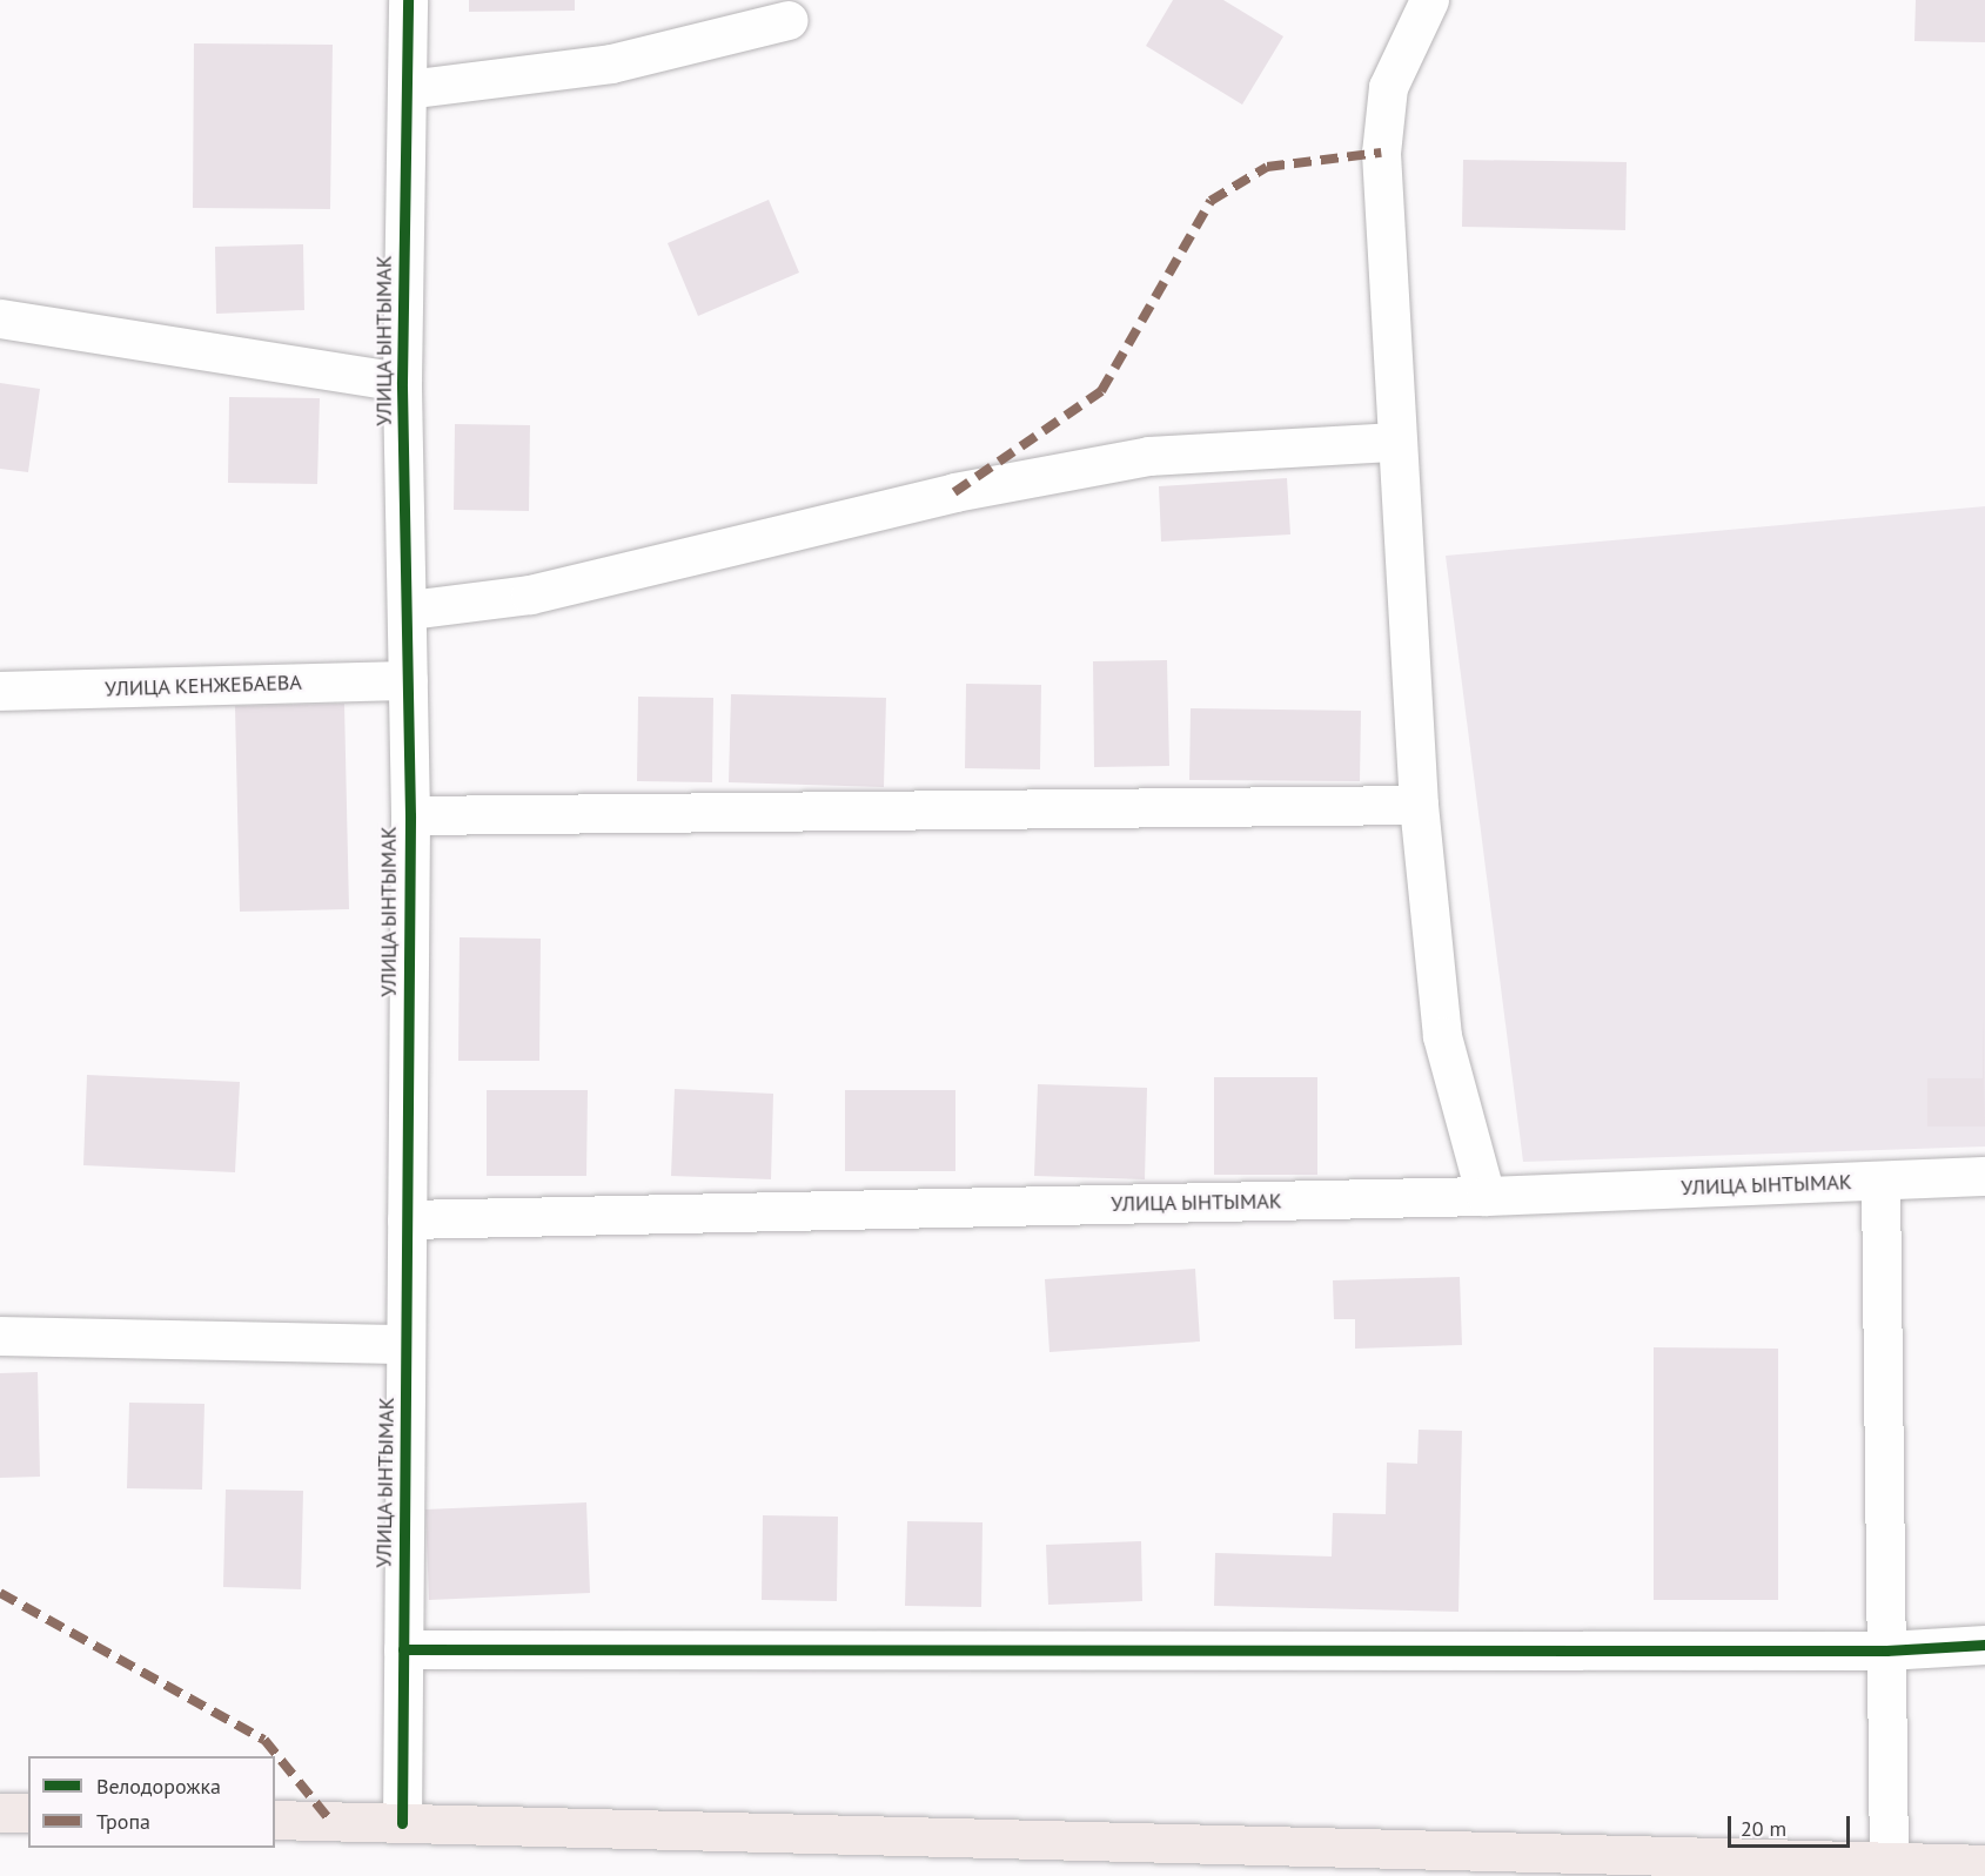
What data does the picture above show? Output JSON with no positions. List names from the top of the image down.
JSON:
{
  "streets": {
    "street": ["УЛИЦА ЫНТЫМАК", "УЛИЦА КЕНЖЕБАЕВА"]
  },
  "crossings": [
    ["УЛИЦА ЫНТЫМАК", "УЛИЦА КЕНЖЕБАЕВА"]
  ],
  "legend": ["Велодорожка", "Тропа"],
  "scale_bar": "20 m"
}
